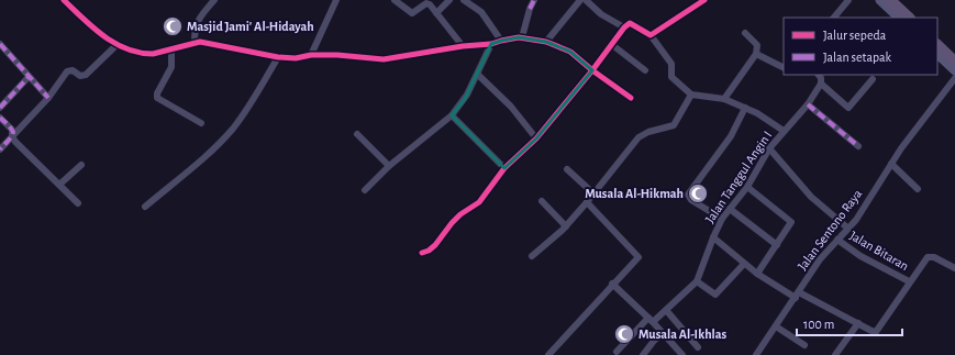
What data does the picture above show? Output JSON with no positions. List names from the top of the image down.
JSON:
{
  "streets": {
    "street": ["Jalan Tanggul Angin I", "Jalan Sentono Raya", "Jalan Bitaran"]
  },
  "crossings": [
    ["Jalan Tanggul Angin I", "Jalan Bitaran"],
    ["Jalan Sentono Raya", "Jalan Bitaran"]
  ],
  "places": {
    "mosque": ["Masjid Jami' Al-Hidayah", "Musala Al-Hikmah", "Musala Al-Ikhlas"]
  },
  "legend": ["Jalur sepeda", "Jalan setapak"],
  "scale_bar": "100 m"
}
